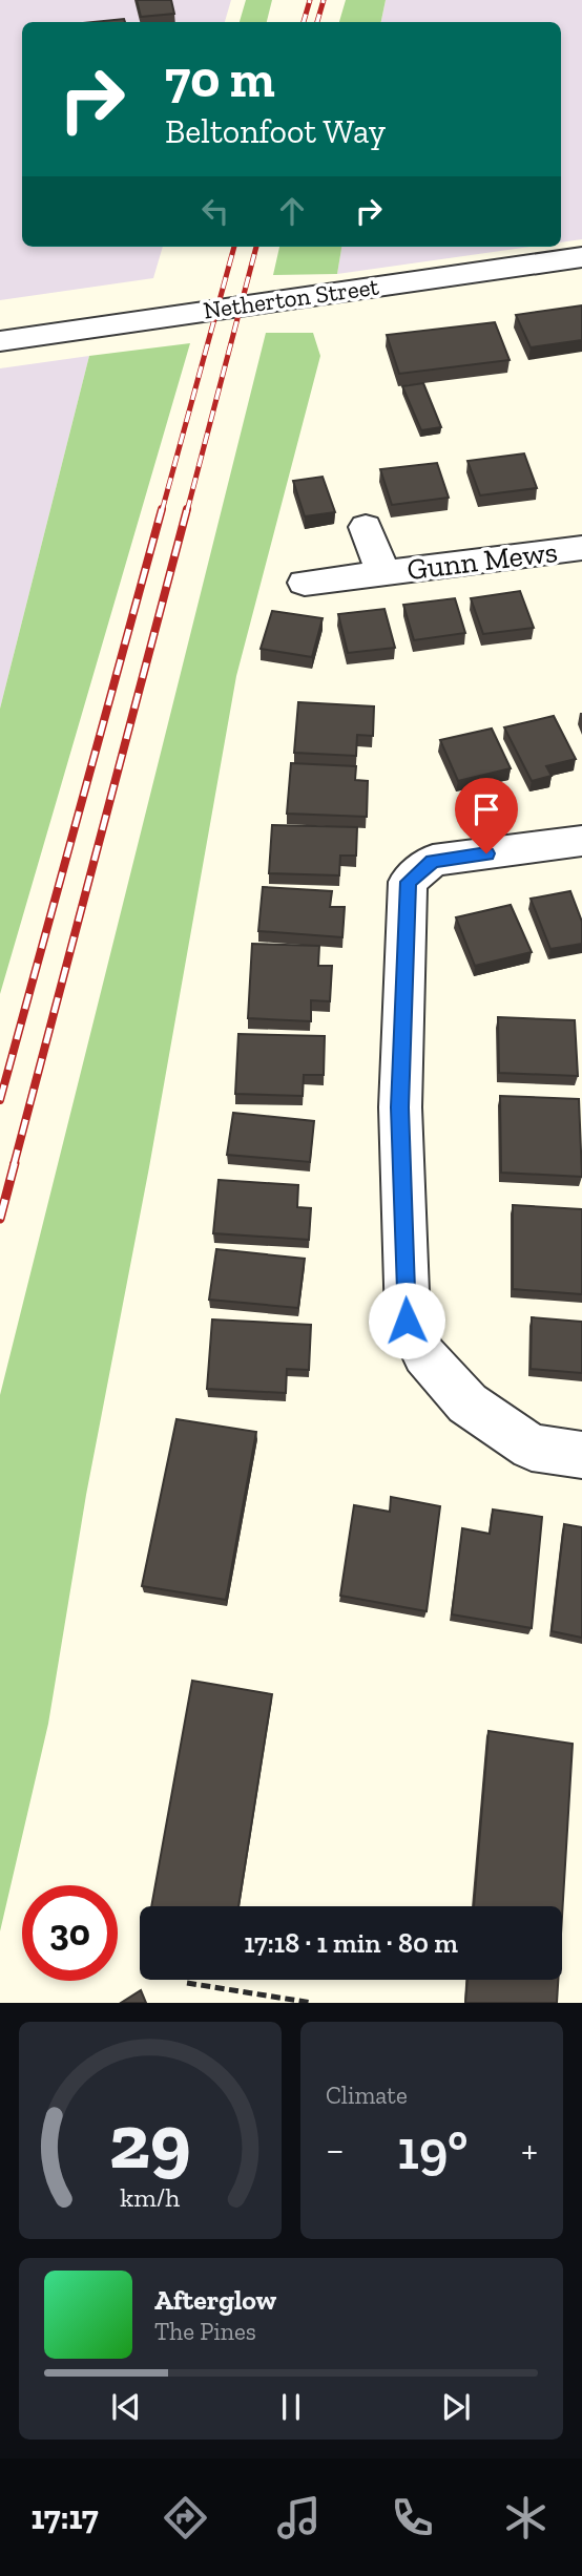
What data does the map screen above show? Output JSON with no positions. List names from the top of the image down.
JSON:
{
  "streets": {
    "street": ["Netherton Street", "Gunn Mews"]
  },
  "page": {
    "turn": ["70 m", "Beltonfoot Way"],
    "limit": "30",
    "trip": "17:18 · 1 min · 80 m",
    "tile": "Climate",
    "heat": ["−", "19°", "+"],
    "song": ["Afterglow", "The Pines"],
    "tabs": "17:17",
    "gauge": ["29", "km/h"]
  }
}
